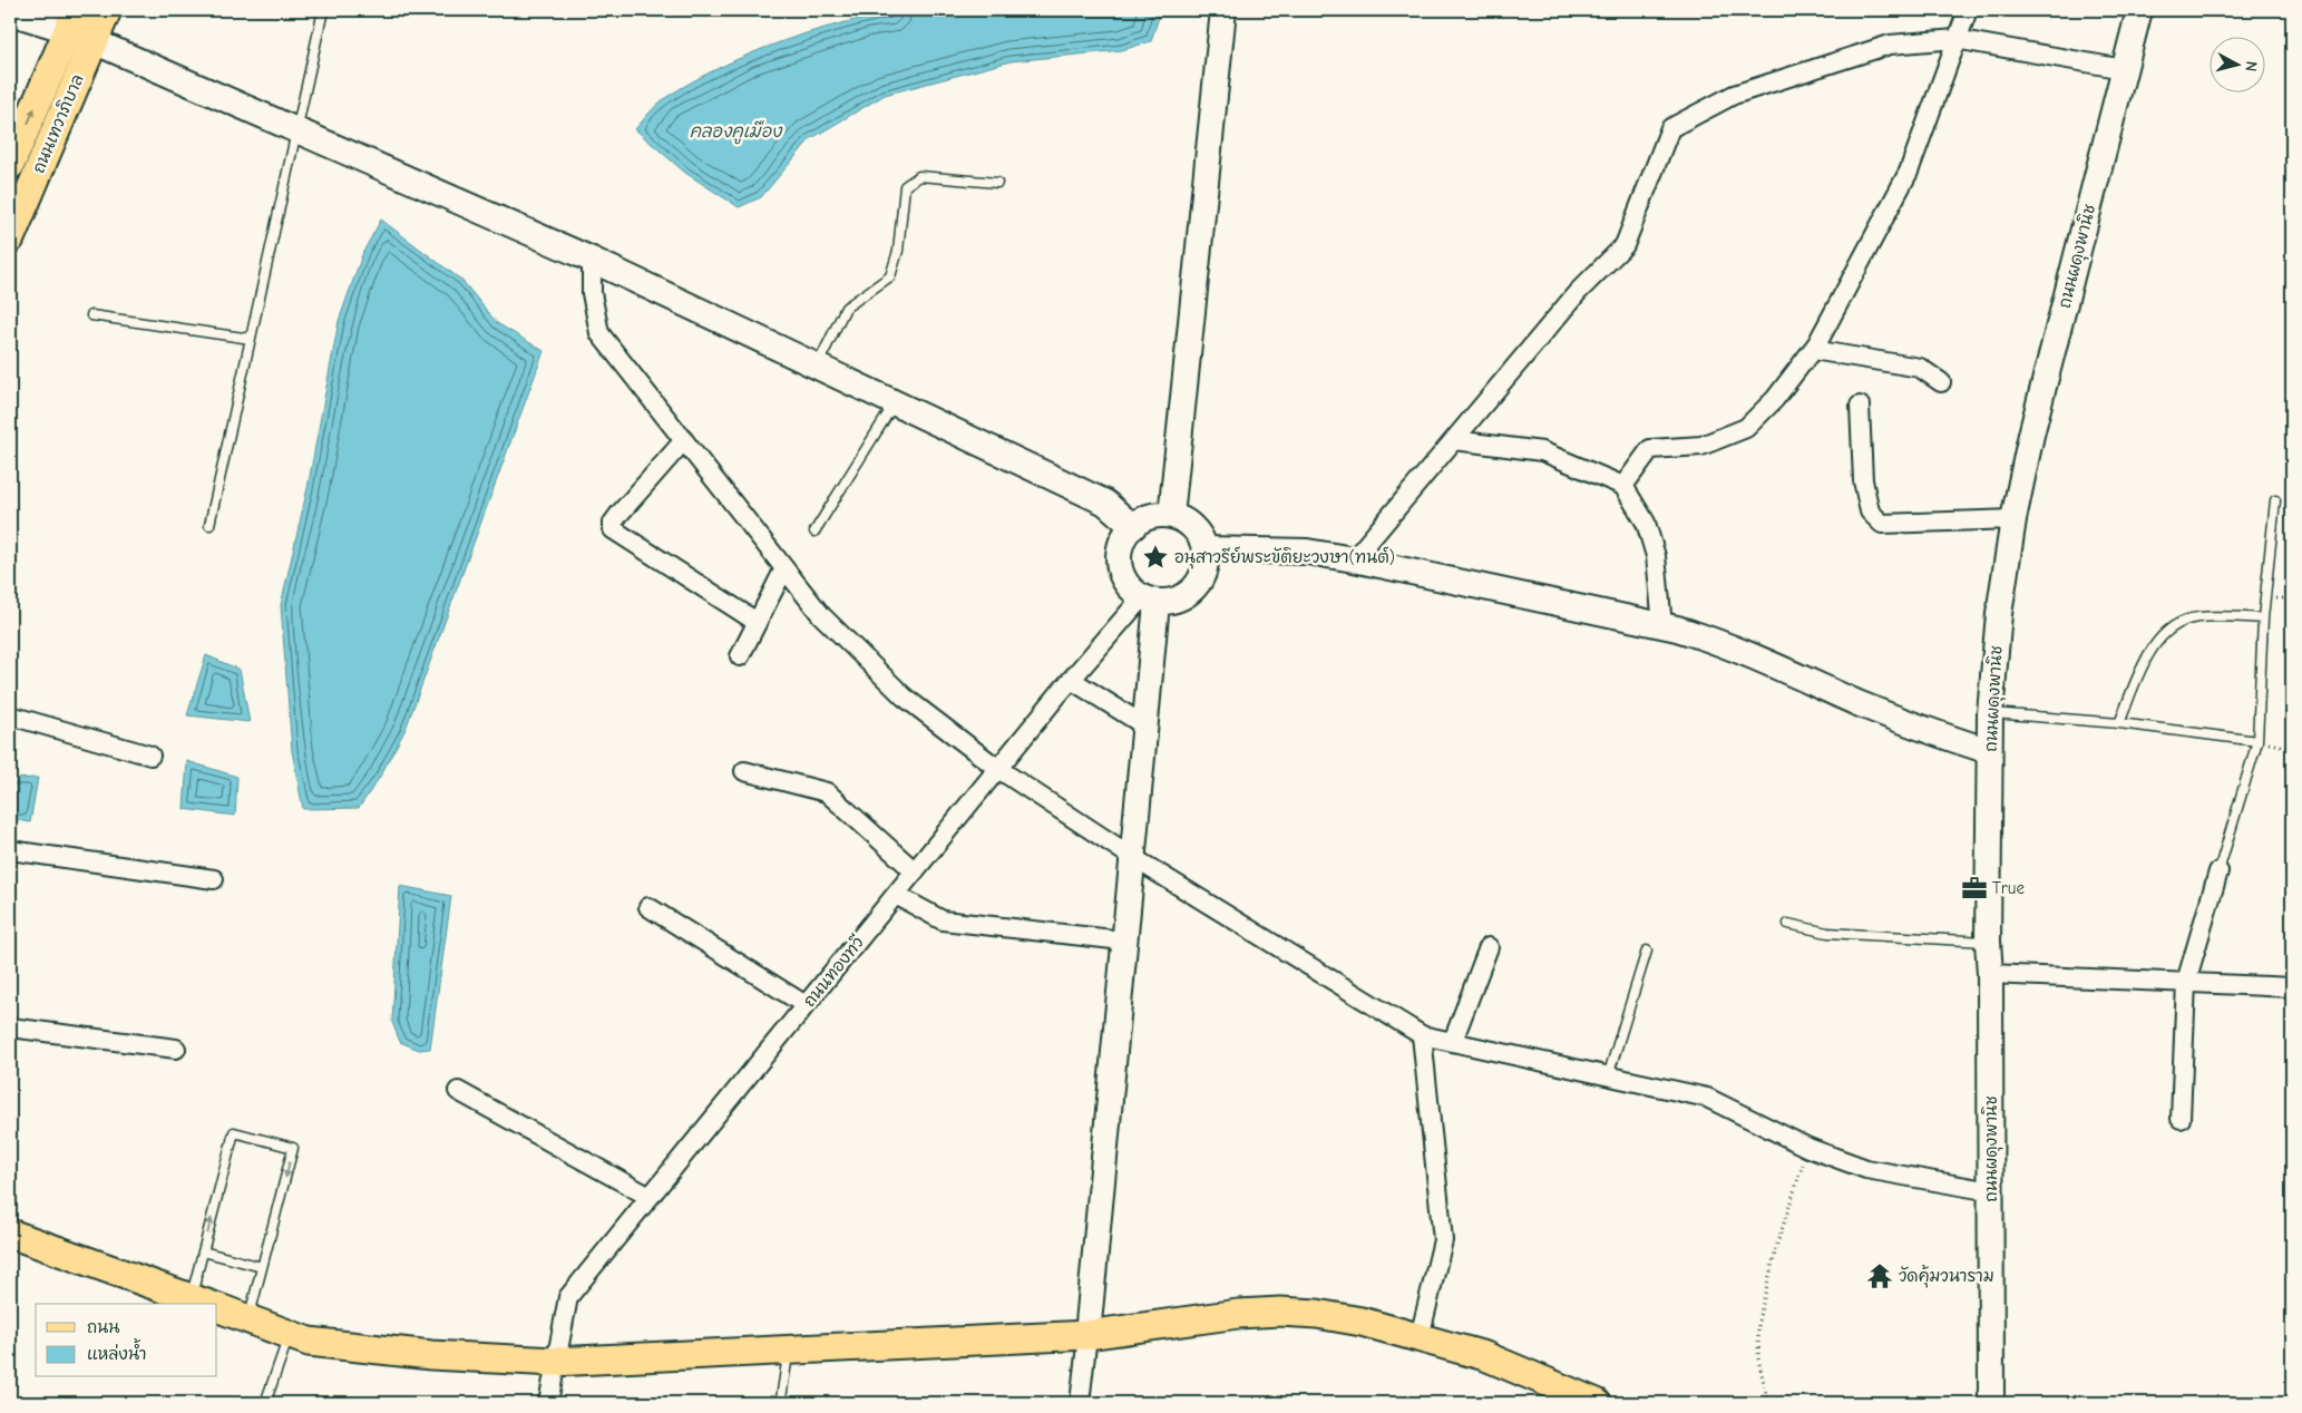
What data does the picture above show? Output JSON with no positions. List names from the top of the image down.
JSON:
{
  "streets": {
    "main road": ["ถนนเทวาภิบาล"],
    "street": ["ถนนผดุงพานิช", "ถนนทองทวี"]
  },
  "water": ["คลองคูเมือง"],
  "places": {
    "place": ["อนุสาวรีย์พระขัติยะวงษา(ทนต์)"],
    "office": ["True"],
    "temple": ["วัดคุ้มวนาราม"]
  },
  "legend": ["ถนน", "แหล่งน้ำ"],
  "north": "right"
}
